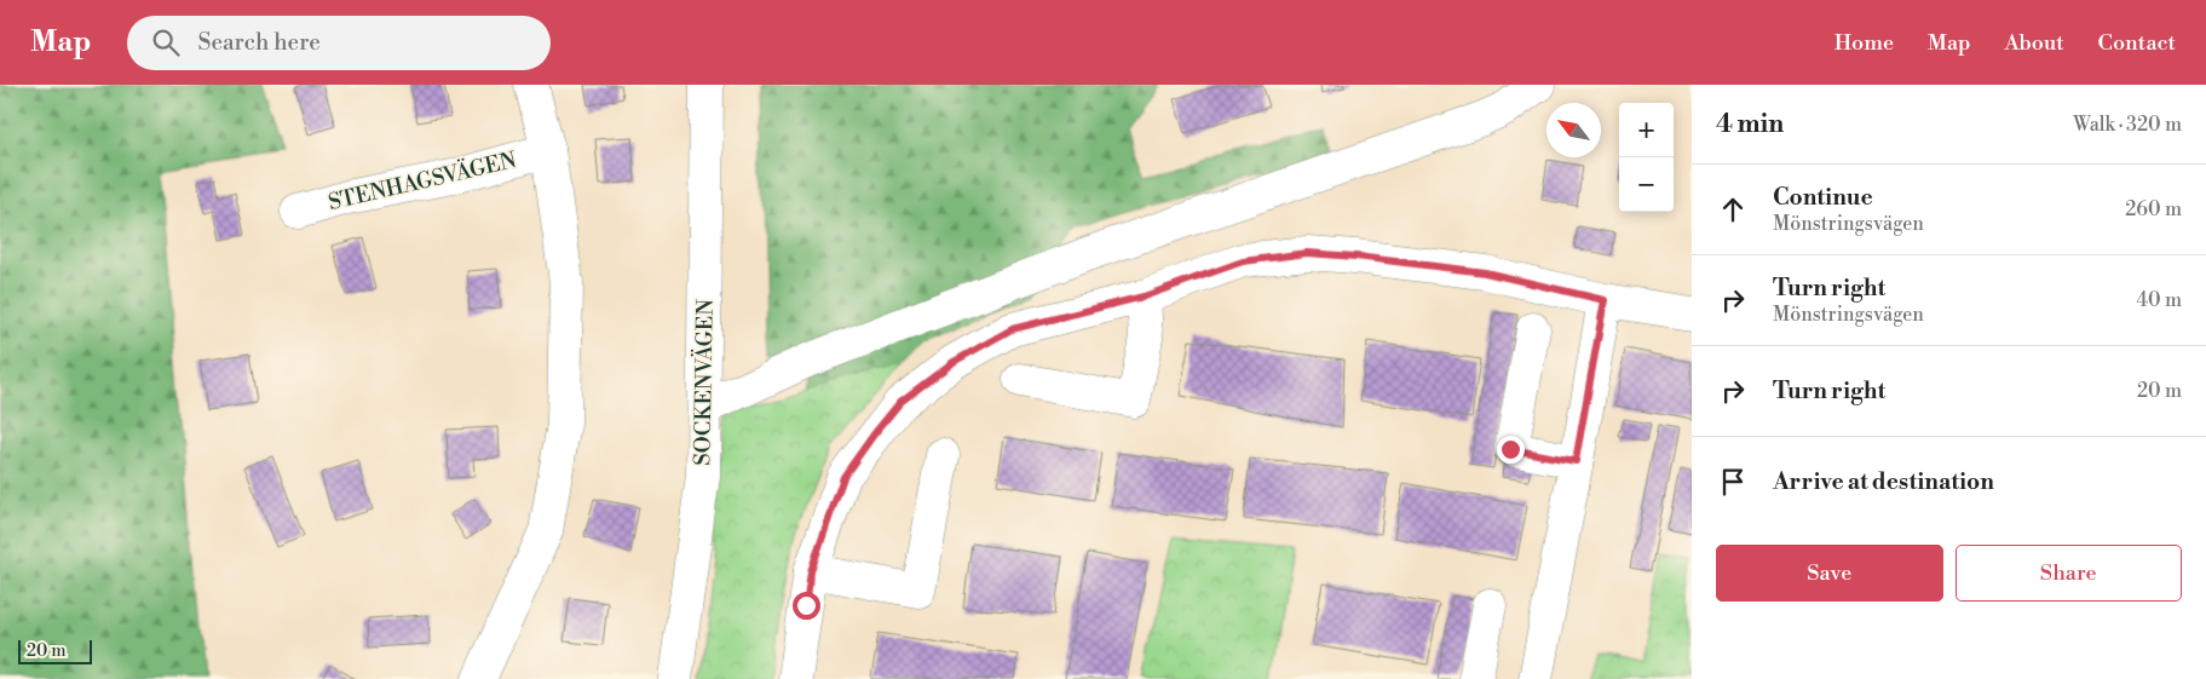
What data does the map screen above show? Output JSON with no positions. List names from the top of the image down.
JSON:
{
  "streets": {
    "street": ["STENHAGSVÄGEN", "SOCKENVÄGEN"]
  },
  "scale_bar": "20 m",
  "north": "top left",
  "page": {
    "header": "Map",
    "search": "Search here",
    "nav": [
      "Home",
      "Map",
      "About",
      "Contact"
    ],
    "heading": ["4 min", "Walk · 320 m"],
    "map_buttons": ["+", "−"],
    "list": [
      ["Continue", "Mönstringsvägen", "260 m"],
      ["Turn right", "Mönstringsvägen", "40 m"],
      ["Turn right", "20 m"],
      "Arrive at destination"
    ],
    "buttons": ["Save", "Share"],
    "scale": "20 m"
  }
}
